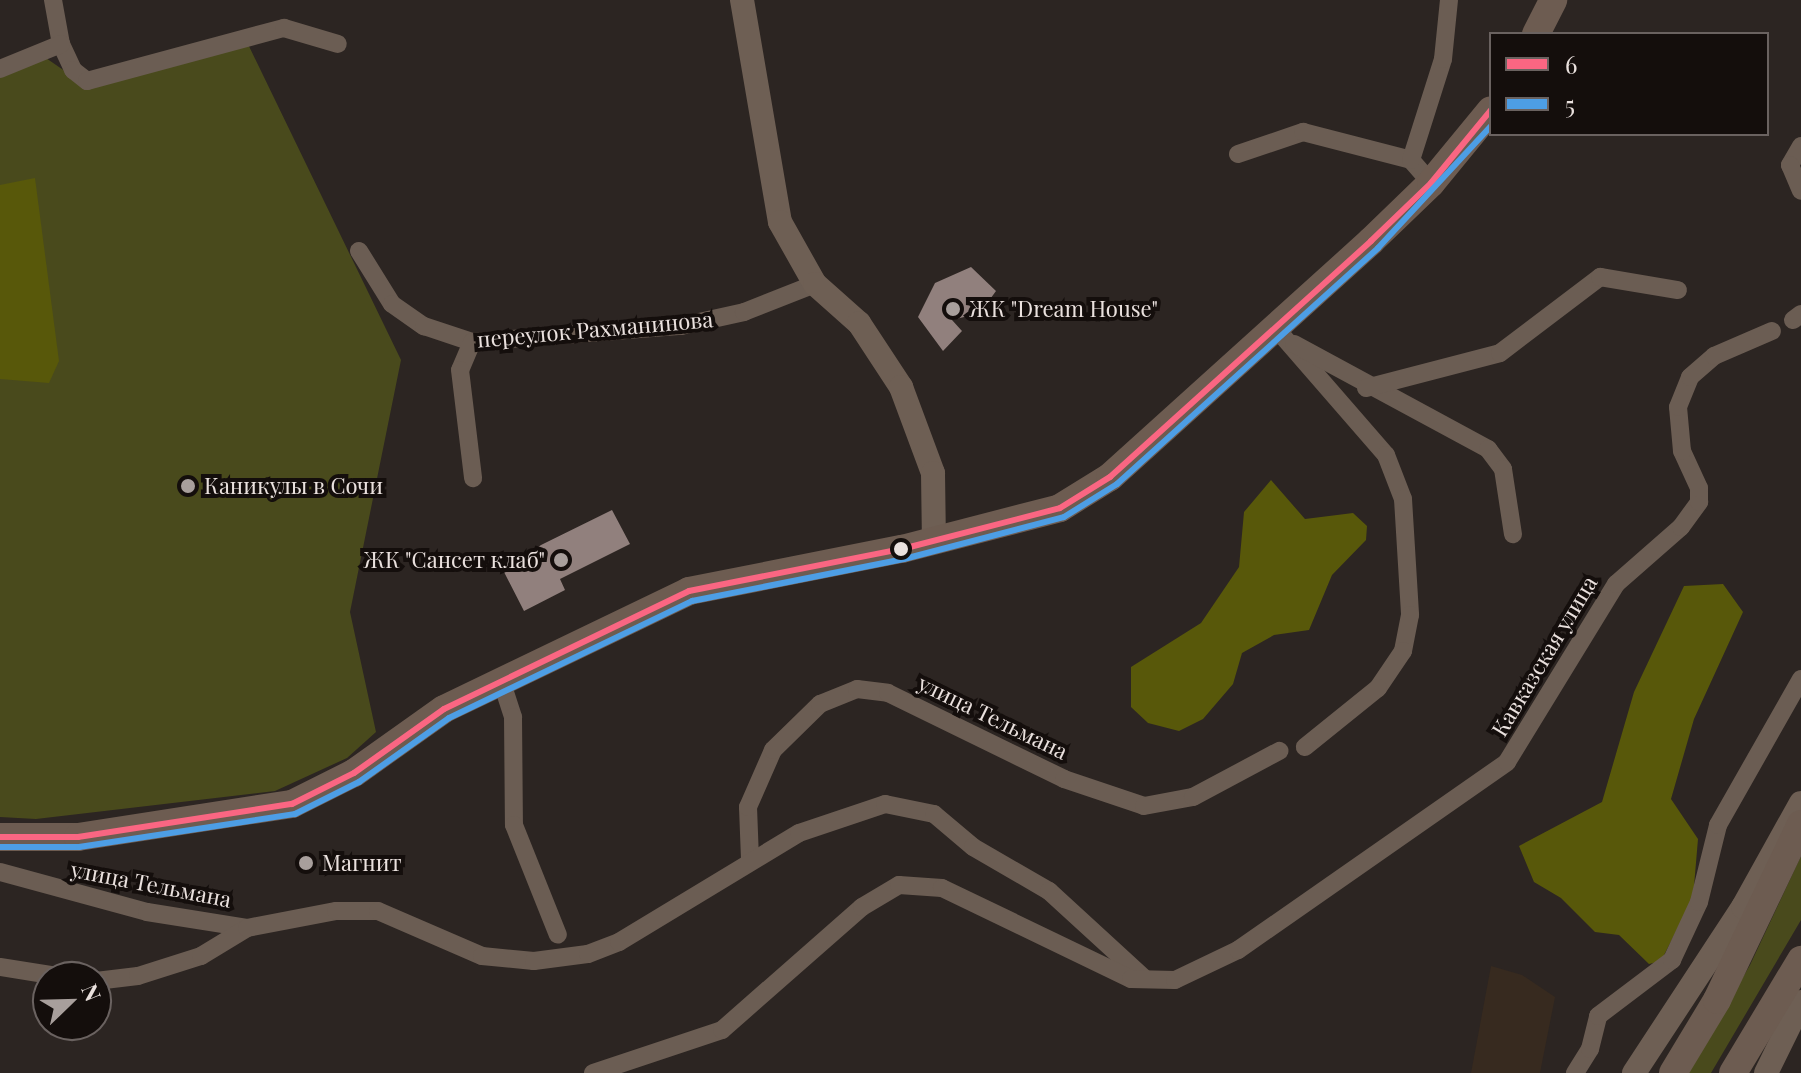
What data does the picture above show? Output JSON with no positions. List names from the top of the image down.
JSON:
{
  "streets": {
    "street": ["переулок Рахманинова", "Кавказская улица", "улица Тельмана"]
  },
  "places": [
    "ЖК \"Dream House\"",
    "Каникулы в Сочи",
    "ЖК \"Сансет клаб\"",
    "Магнит"
  ],
  "lines": ["transit line 6", "transit line 5"],
  "legend": ["6", "5"],
  "north": "top right"
}
